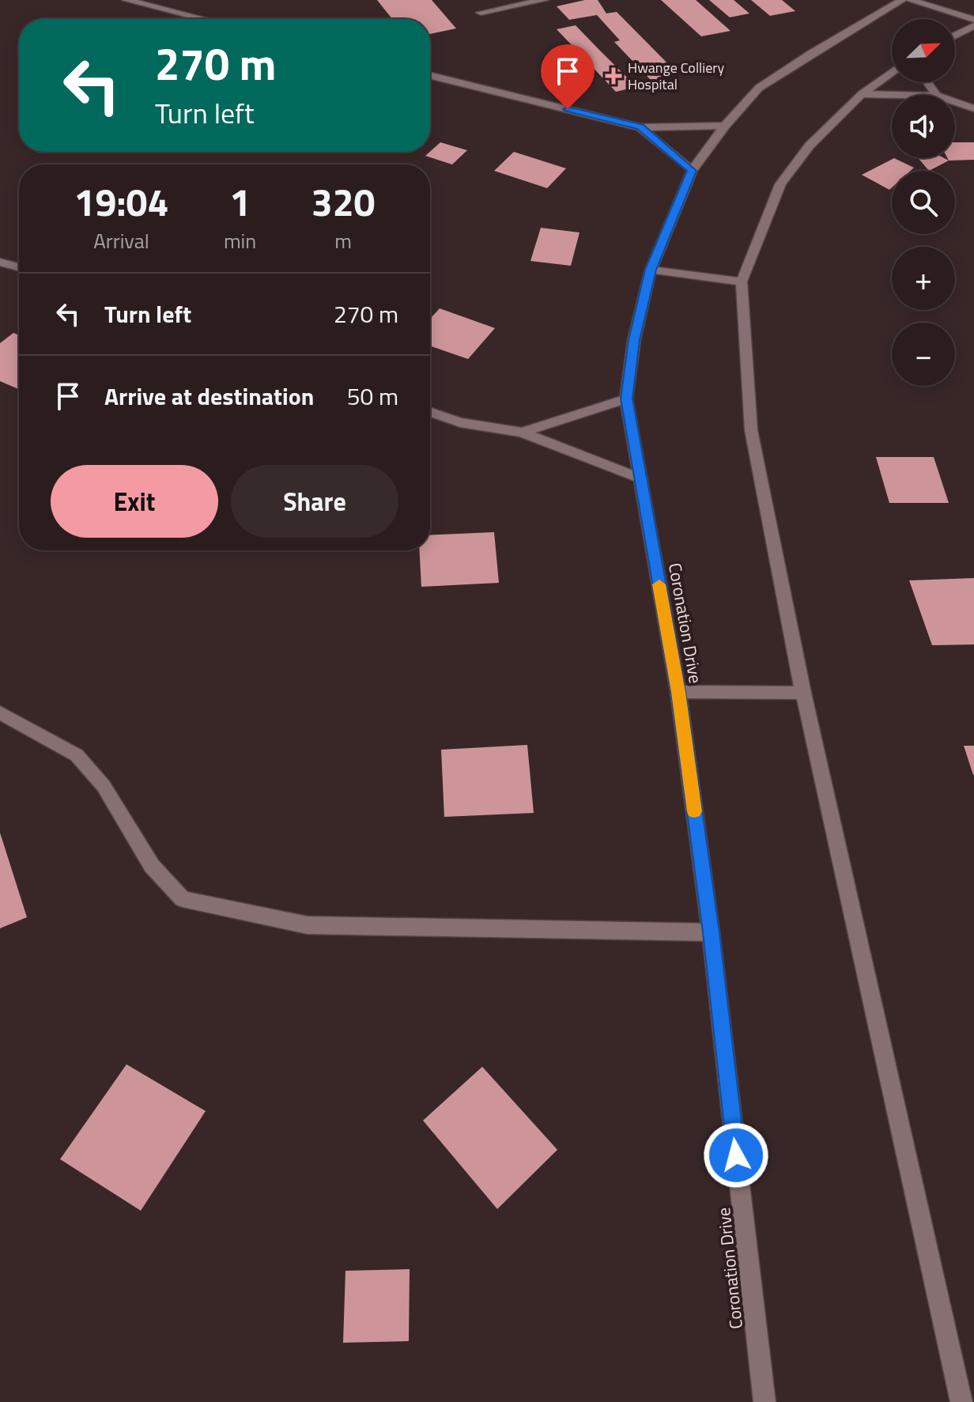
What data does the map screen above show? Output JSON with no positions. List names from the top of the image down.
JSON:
{
  "streets": {
    "street": ["Coronation Drive"]
  },
  "places": {
    "health": ["Hwange Colliery Hospital"]
  },
  "north": "top right",
  "page": {
    "map_buttons": ["+", "−"],
    "turn": ["270 m", "Turn left"],
    "eta": [
      "19:04",
      "Arrival",
      "1",
      "min",
      "320",
      "m"
    ],
    "list": [
      {
        "name": "Turn left",
        "value": "270 m"
      },
      {
        "name": "Arrive at destination",
        "value": "50 m"
      }
    ],
    "buttons": ["Exit", "Share"]
  }
}
